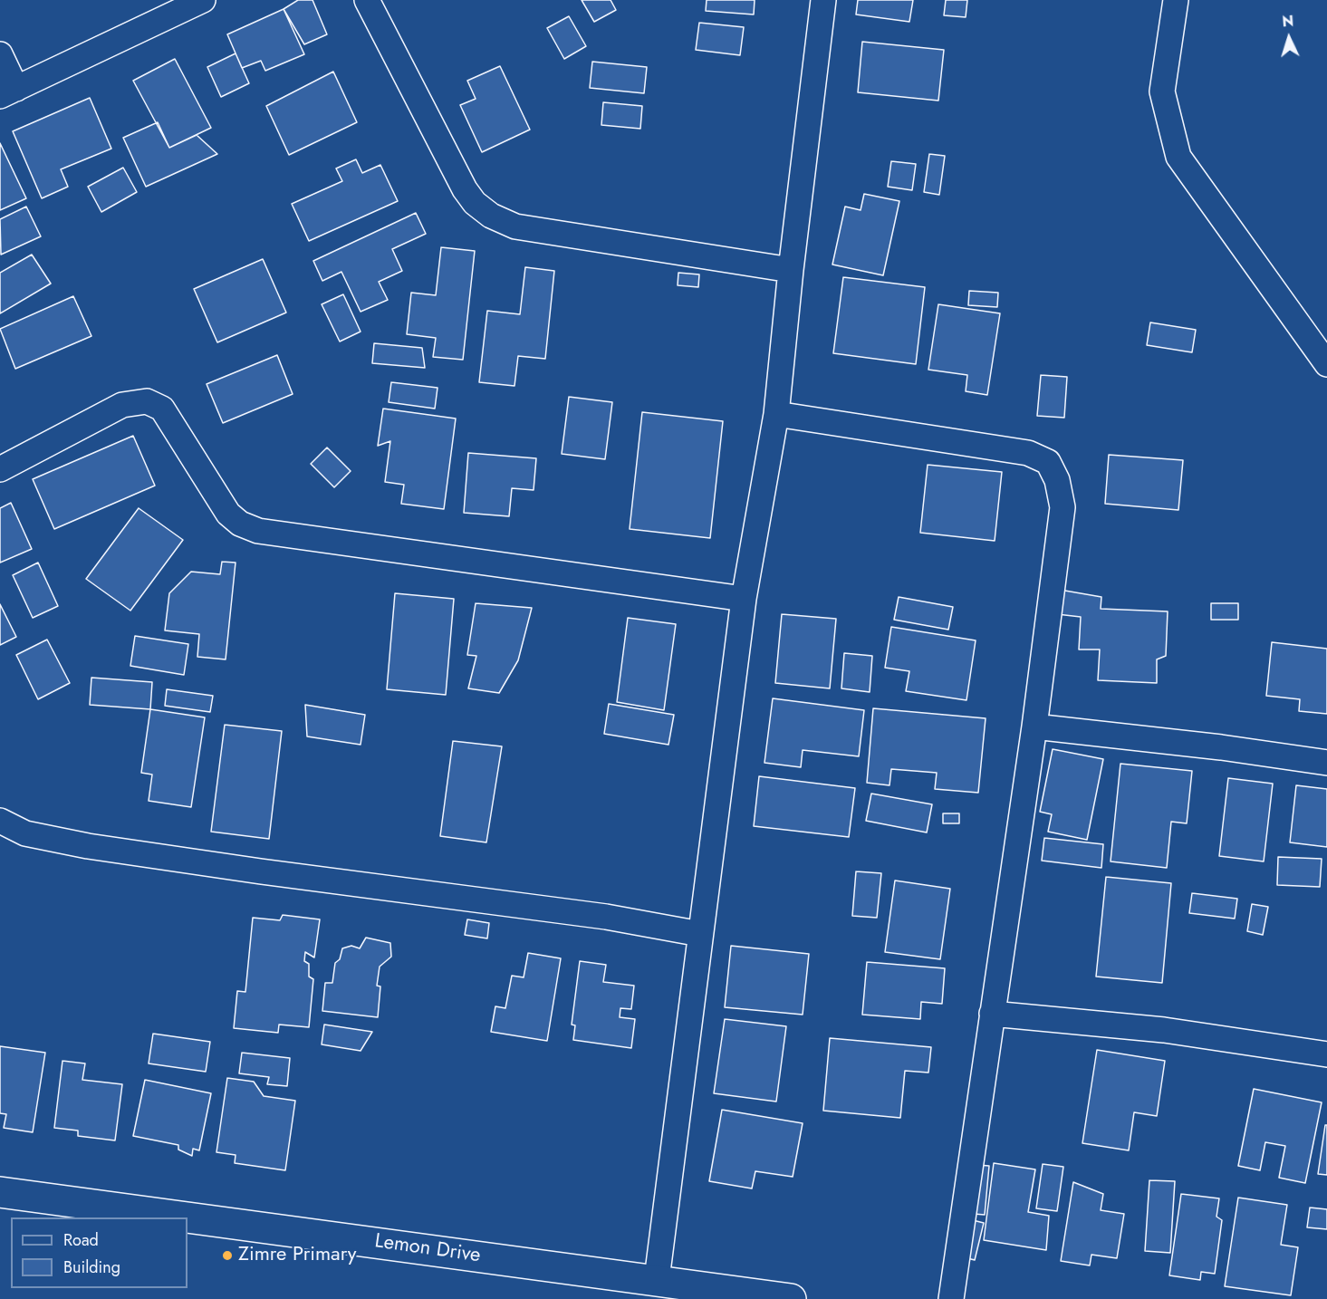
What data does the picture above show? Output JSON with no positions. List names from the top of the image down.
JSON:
{
  "streets": {
    "street": ["Lemon Drive"]
  },
  "places": ["Zimre Primary"],
  "legend": ["Road", "Building"],
  "north": "top"
}
